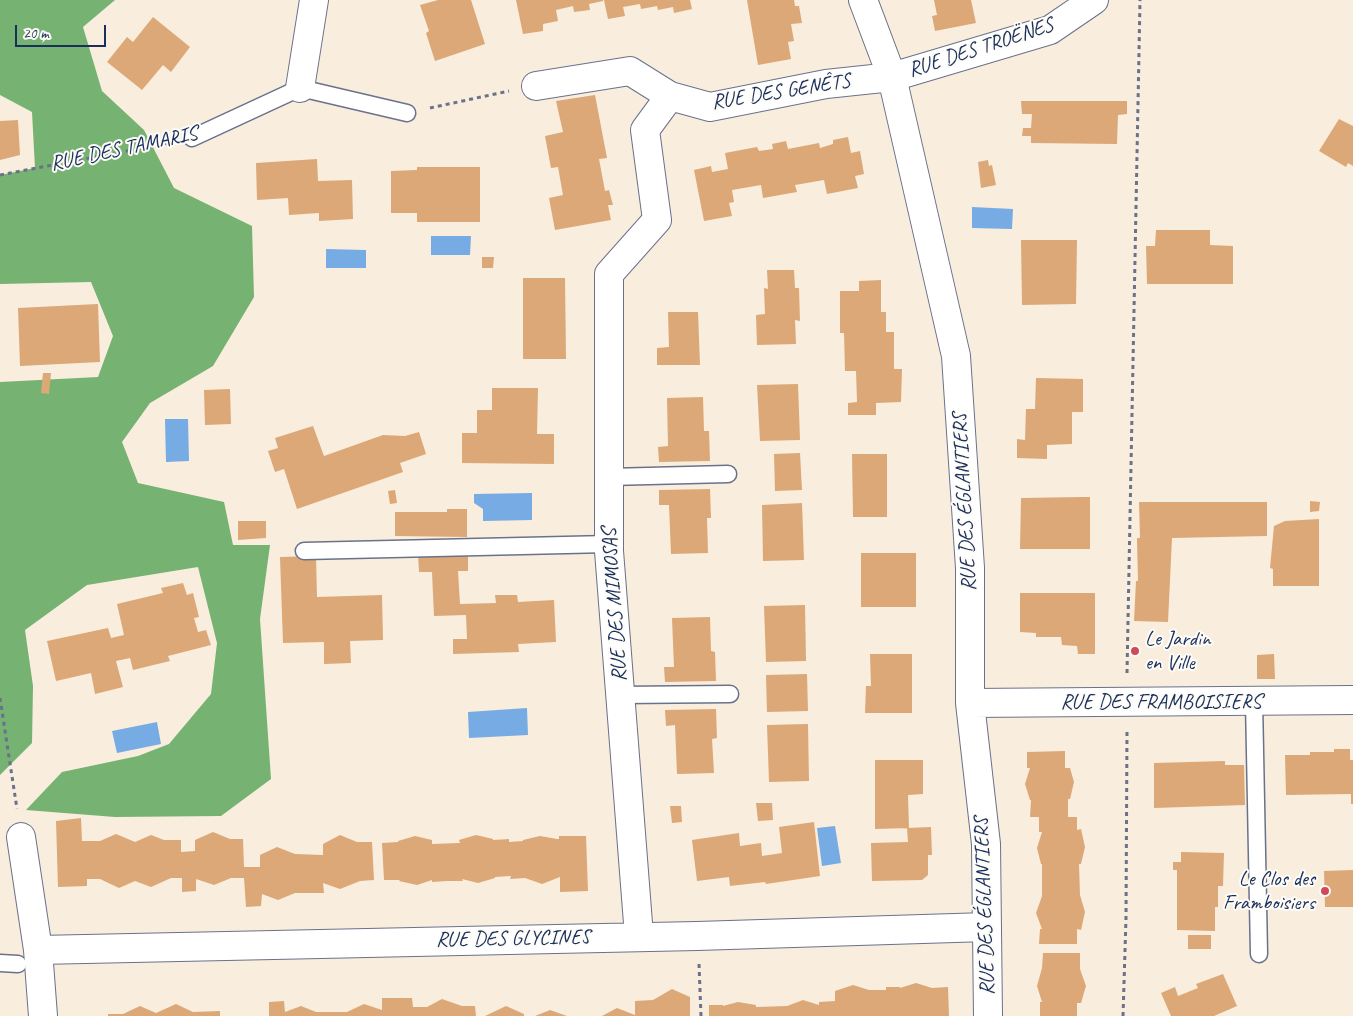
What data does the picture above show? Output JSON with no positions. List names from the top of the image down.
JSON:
{
  "streets": {
    "street": [
      "RUE DES TROËNES",
      "RUE DES GENÊTS",
      "RUE DES ÉGLANTIERS",
      "RUE DES MIMOSAS",
      "RUE DES FRAMBOISIERS",
      "RUE DES GLYCINES"
    ],
    "lane": ["RUE DES TAMARIS"]
  },
  "crossings": [
    ["RUE DES TROËNES", "RUE DES GENÊTS"],
    ["RUE DES TROËNES", "RUE DES ÉGLANTIERS"],
    ["RUE DES GENÊTS", "RUE DES ÉGLANTIERS"],
    ["RUE DES GENÊTS", "RUE DES MIMOSAS"],
    ["RUE DES ÉGLANTIERS", "RUE DES FRAMBOISIERS"],
    ["RUE DES ÉGLANTIERS", "RUE DES GLYCINES"],
    ["RUE DES MIMOSAS", "RUE DES GLYCINES"]
  ],
  "places": ["Le Jardin en Ville", "Le Clos des Framboisiers"],
  "scale_bar": "20 m"
}
